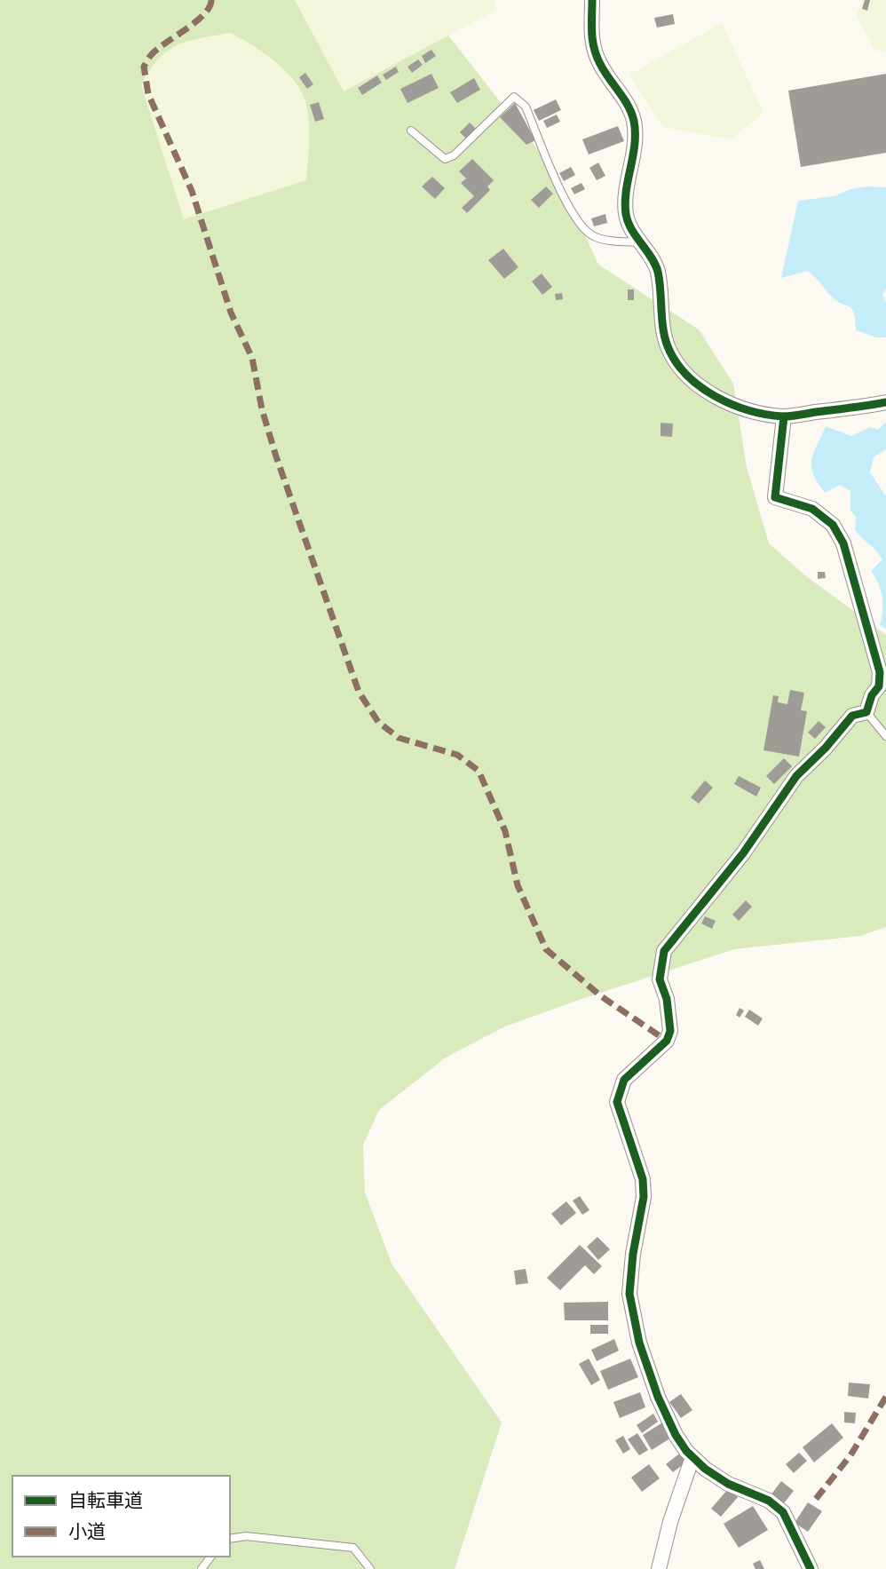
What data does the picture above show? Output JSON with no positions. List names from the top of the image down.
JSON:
{
  "legend": ["自転車道", "小道"]
}
